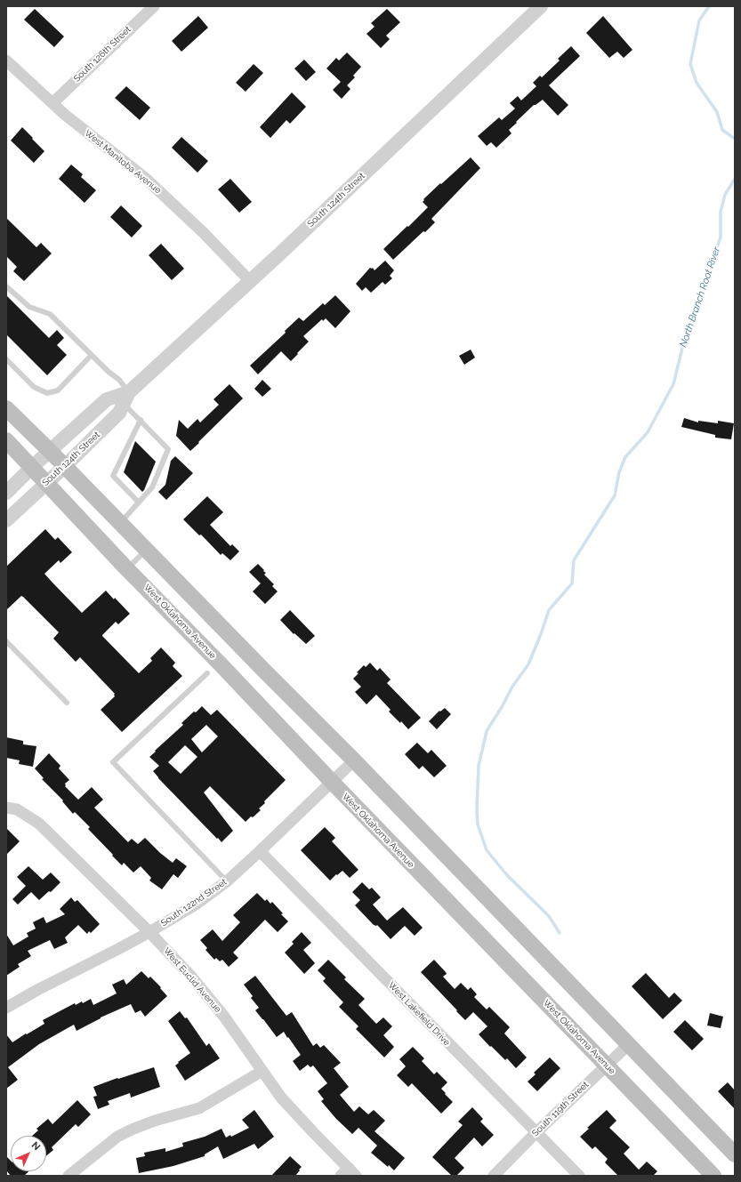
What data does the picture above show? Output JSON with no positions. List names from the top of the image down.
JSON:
{
  "streets": {
    "main road": ["West Oklahoma Avenue"],
    "street": [
      "South 126th Street",
      "West Manitoba Avenue",
      "South 124th Street",
      "South 122nd Street",
      "West Euclid Avenue",
      "West Lakefield Drive",
      "South 119th Street"
    ]
  },
  "crossings": [
    ["South 126th Street", "West Manitoba Avenue"],
    ["West Manitoba Avenue", "South 124th Street"],
    ["South 124th Street", "West Oklahoma Avenue"],
    ["West Oklahoma Avenue", "South 122nd Street"],
    ["West Oklahoma Avenue", "South 119th Street"],
    ["South 122nd Street", "West Euclid Avenue"],
    ["South 122nd Street", "West Lakefield Drive"],
    ["West Lakefield Drive", "South 119th Street"]
  ],
  "water": ["North Branch Root River"],
  "north": "top right"
}
